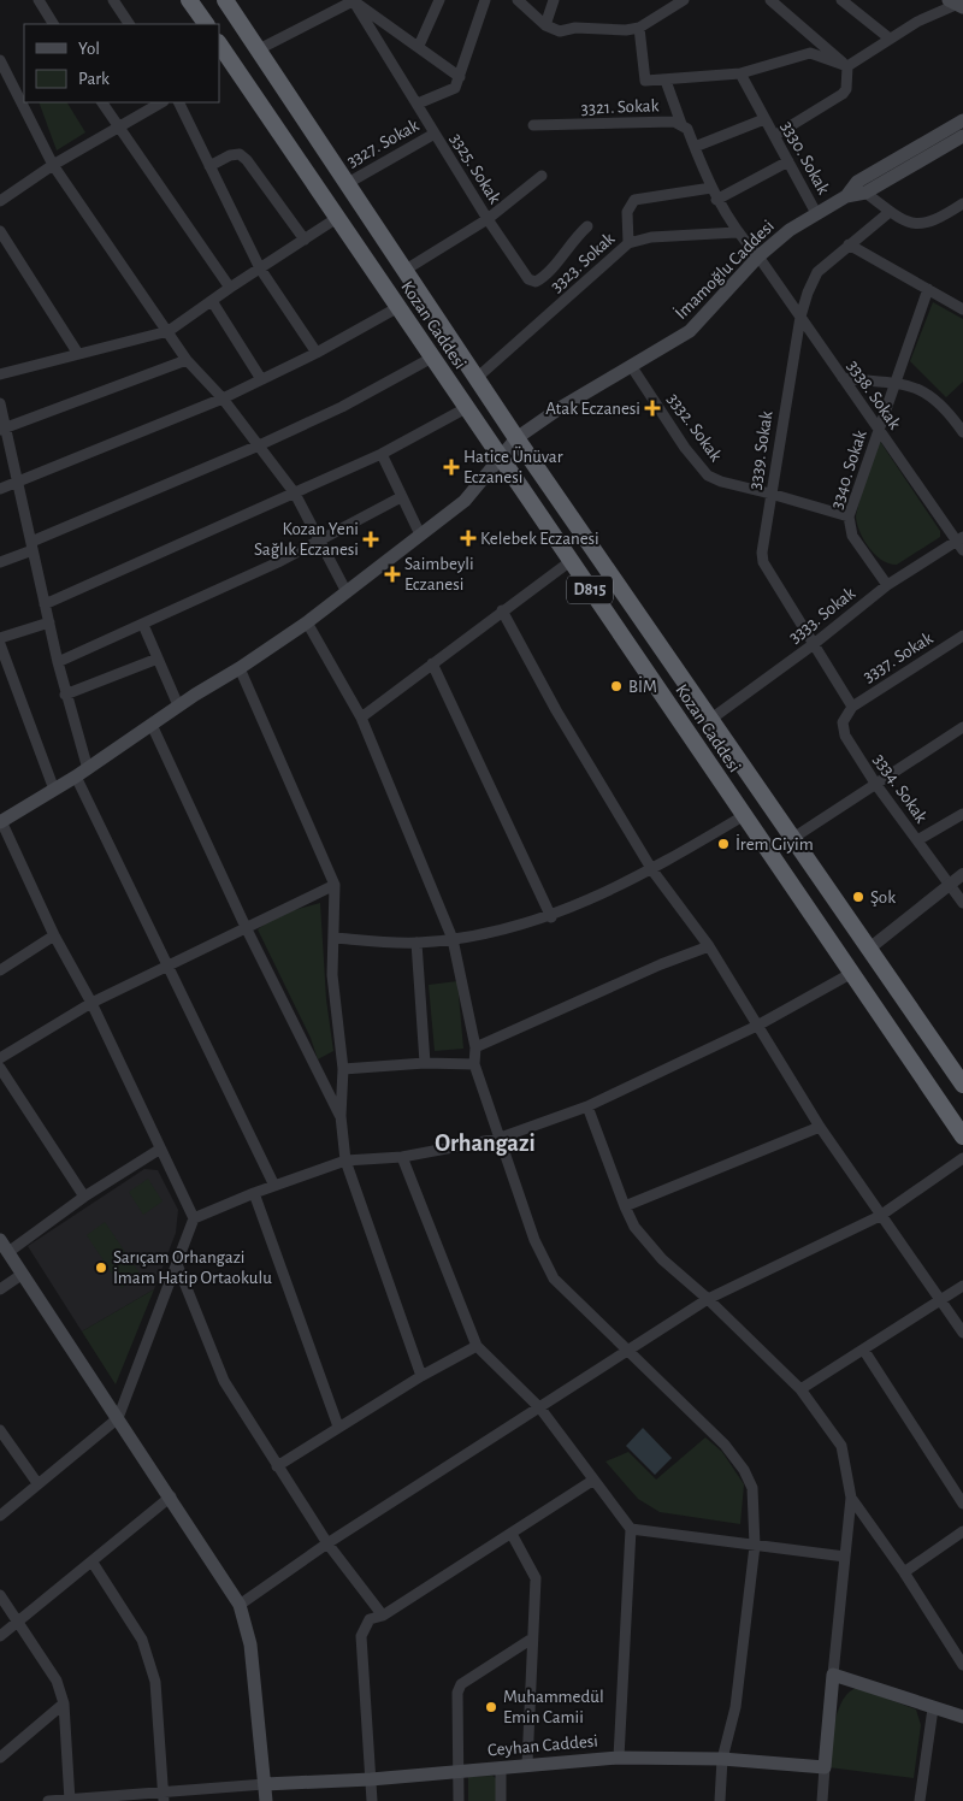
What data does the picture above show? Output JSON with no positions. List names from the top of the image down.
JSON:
{
  "streets": {
    "highway": ["Kozan Caddesi", "D815"],
    "main road": ["İmamoğlu Caddesi", "Ceyhan Caddesi"],
    "street": [
      "3321. Sokak",
      "3327. Sokak",
      "3330. Sokak",
      "3325. Sokak",
      "3323. Sokak",
      "3338. Sokak",
      "3332. Sokak",
      "3339. Sokak",
      "3340. Sokak",
      "3333. Sokak",
      "3337. Sokak",
      "3334. Sokak"
    ]
  },
  "crossings": [
    ["3321. Sokak", "3338. Sokak"],
    ["3327. Sokak", "3325. Sokak"],
    ["3327. Sokak", "Kozan Caddesi"],
    ["3330. Sokak", "İmamoğlu Caddesi"],
    ["3323. Sokak", "Kozan Caddesi"],
    ["3323. Sokak", "3338. Sokak"],
    ["İmamoğlu Caddesi", "Kozan Caddesi"],
    ["İmamoğlu Caddesi", "3338. Sokak"],
    ["İmamoğlu Caddesi", "3332. Sokak"],
    ["Kozan Caddesi", "3333. Sokak"],
    ["3338. Sokak", "3339. Sokak"],
    ["3338. Sokak", "3340. Sokak"],
    ["3338. Sokak", "3333. Sokak"],
    ["3332. Sokak", "3339. Sokak"],
    ["3332. Sokak", "3340. Sokak"],
    ["3339. Sokak", "3340. Sokak"],
    ["3339. Sokak", "3333. Sokak"],
    ["3339. Sokak", "3337. Sokak"],
    ["3339. Sokak", "3334. Sokak"],
    ["3340. Sokak", "3333. Sokak"],
    ["3337. Sokak", "3334. Sokak"]
  ],
  "districts": ["Orhangazi"],
  "places": {
    "health": [
      "Atak Eczanesi",
      "Hatice Ünüvar Eczanesi",
      "Kelebek Eczanesi",
      "Kozan Yeni Sağlık Eczanesi",
      "Saimbeyli Eczanesi"
    ],
    "other": [
      "BİM",
      "İrem Giyim",
      "Şok",
      "Sarıçam Orhangazi İmam Hatip Ortaokulu",
      "Muhammedül Emin Camii"
    ]
  },
  "legend": ["Yol", "Park"]
}
